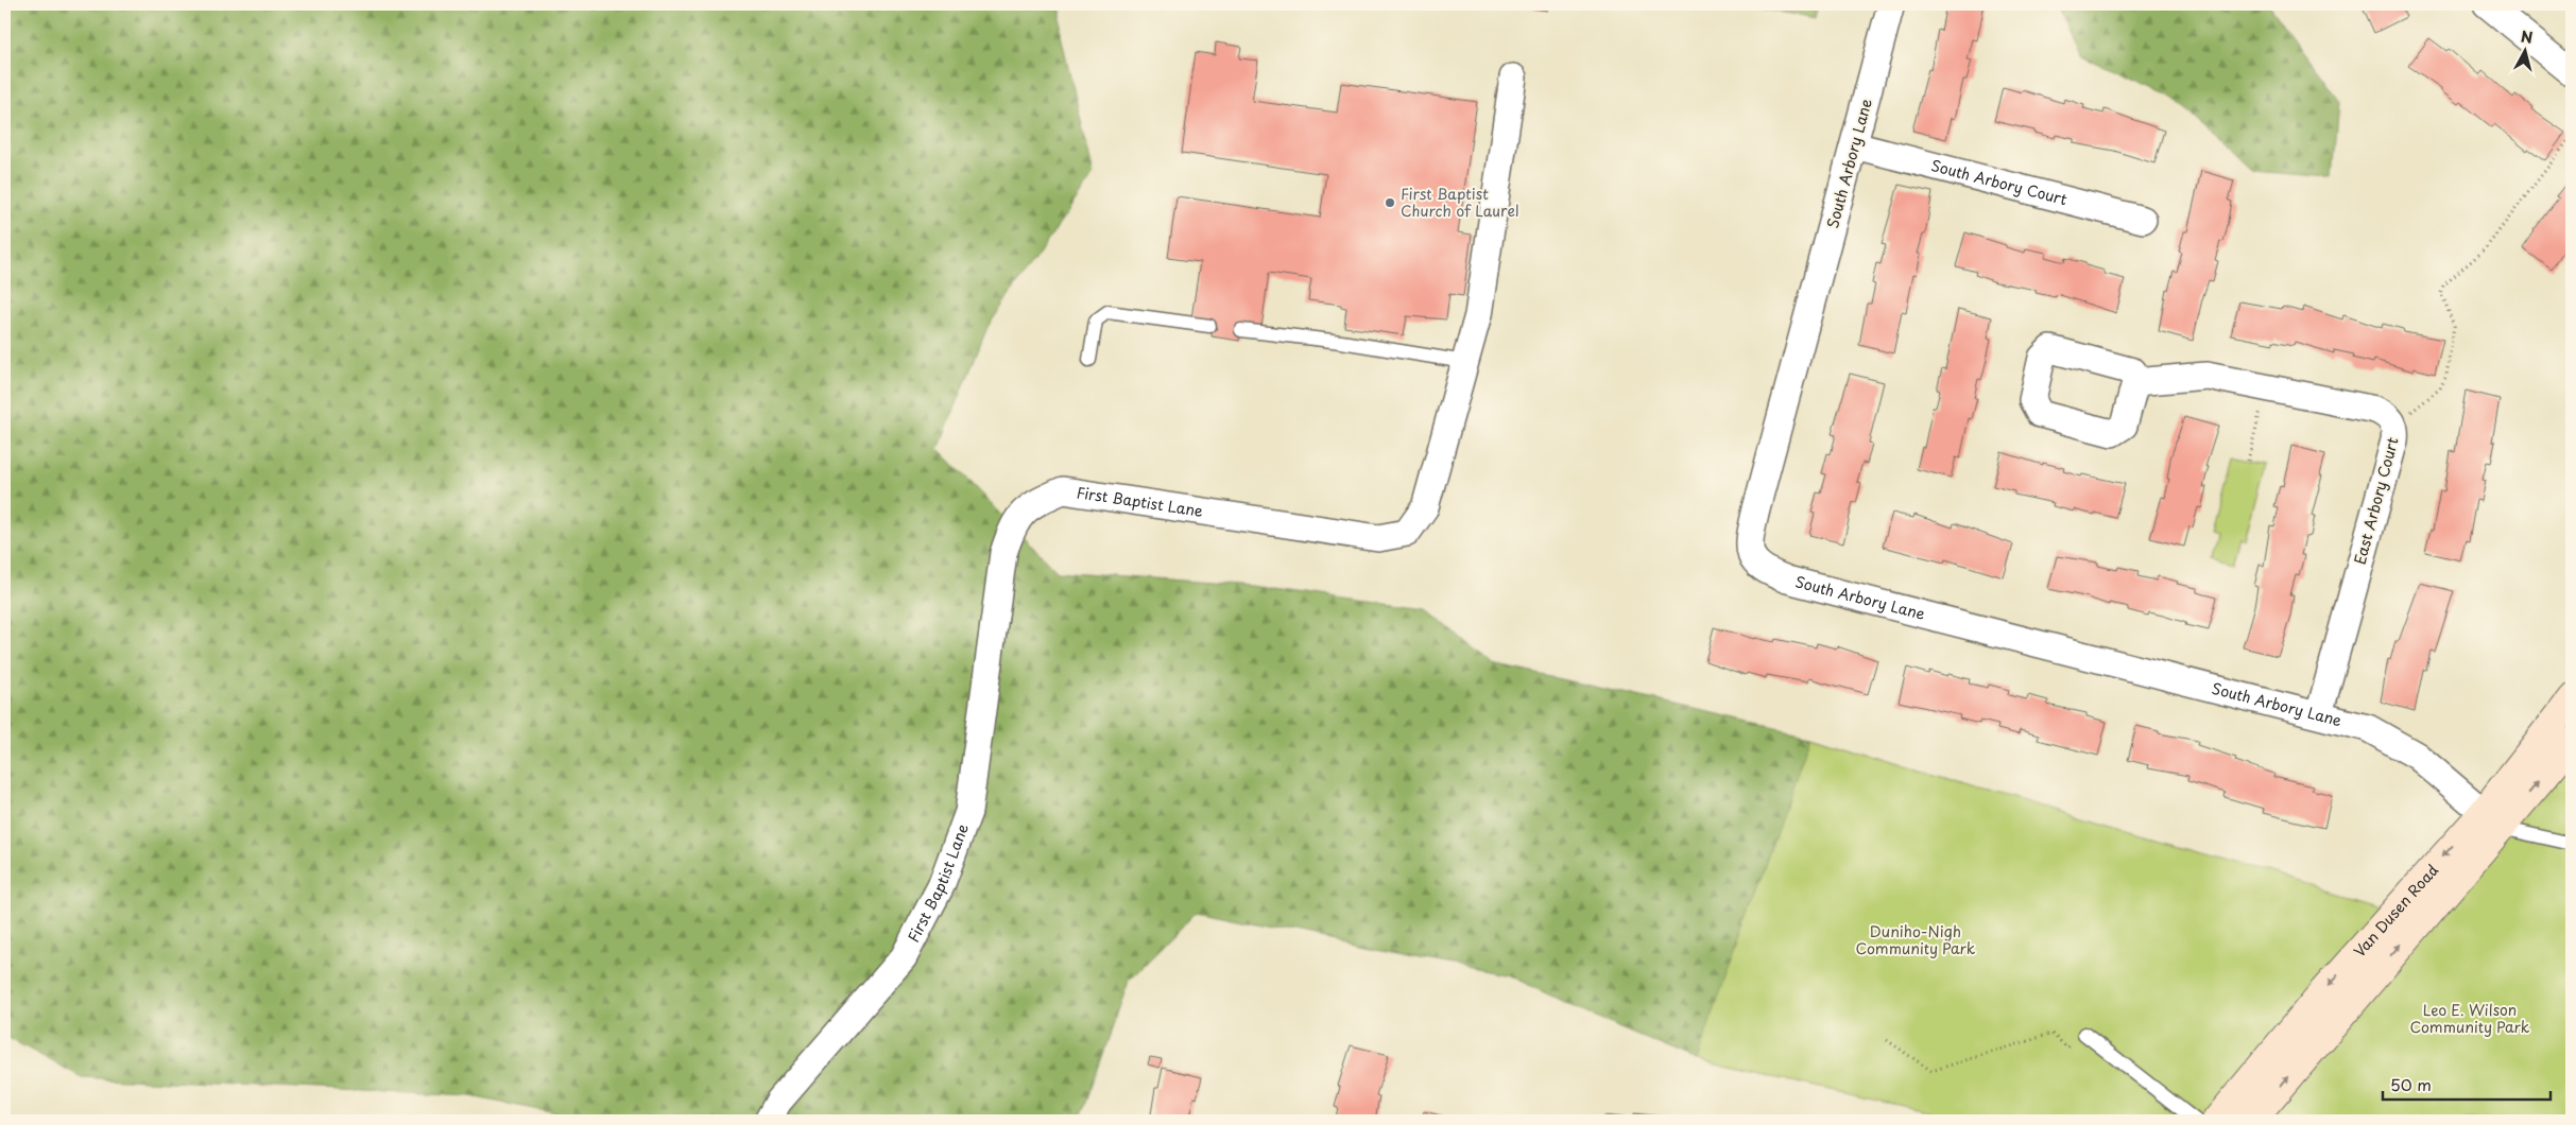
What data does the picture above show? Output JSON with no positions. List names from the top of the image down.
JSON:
{
  "streets": {
    "main road": ["Van Dusen Road"],
    "street": [
      "South Arbory Lane",
      "South Arbory Court",
      "East Arbory Court",
      "First Baptist Lane"
    ]
  },
  "crossings": [
    ["South Arbory Lane", "South Arbory Court"],
    ["South Arbory Lane", "East Arbory Court"],
    ["South Arbory Lane", "Van Dusen Road"]
  ],
  "parks": ["Duniho-Nigh Community Park", "Leo E. Wilson Community Park"],
  "places": ["First Baptist Church of Laurel"],
  "scale_bar": "50 m",
  "north": "top"
}
